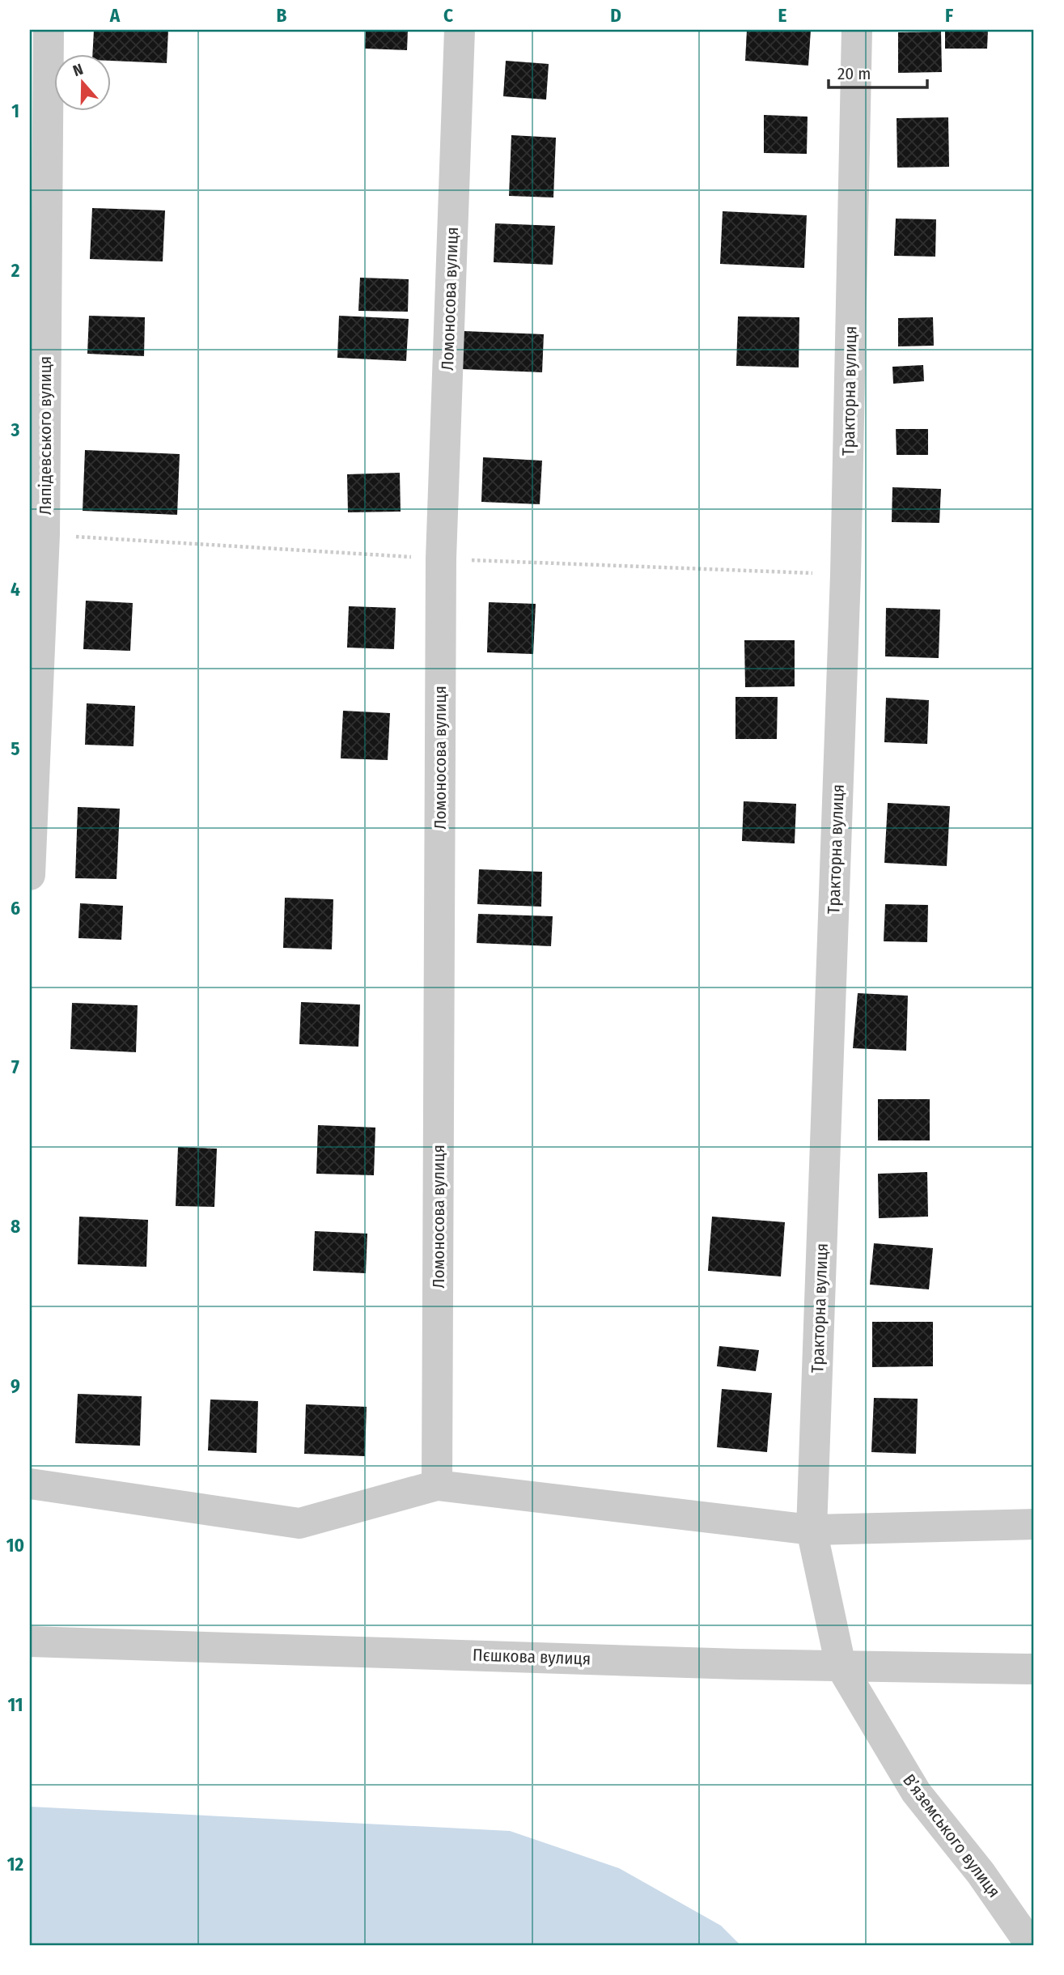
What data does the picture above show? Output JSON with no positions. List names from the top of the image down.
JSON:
{
  "streets": {
    "street": [
      "Ломоносова вулиця",
      "Тракторна вулиця",
      "Ляпідевського вулиця",
      "Пєшкова вулиця",
      "В’яземського вулиця"
    ]
  },
  "crossings": [
    ["Тракторна вулиця", "Пєшкова вулиця"],
    ["Тракторна вулиця", "В’яземського вулиця"],
    ["Пєшкова вулиця", "В’яземського вулиця"]
  ],
  "scale_bar": "20 m",
  "north": "top",
  "grid": {
    "columns": [
      "A",
      "B",
      "C",
      "D",
      "E",
      "F"
    ],
    "rows": [
      "1",
      "2",
      "3",
      "4",
      "5",
      "6",
      "7",
      "8",
      "9",
      "10",
      "11",
      "12"
    ]
  }
}
